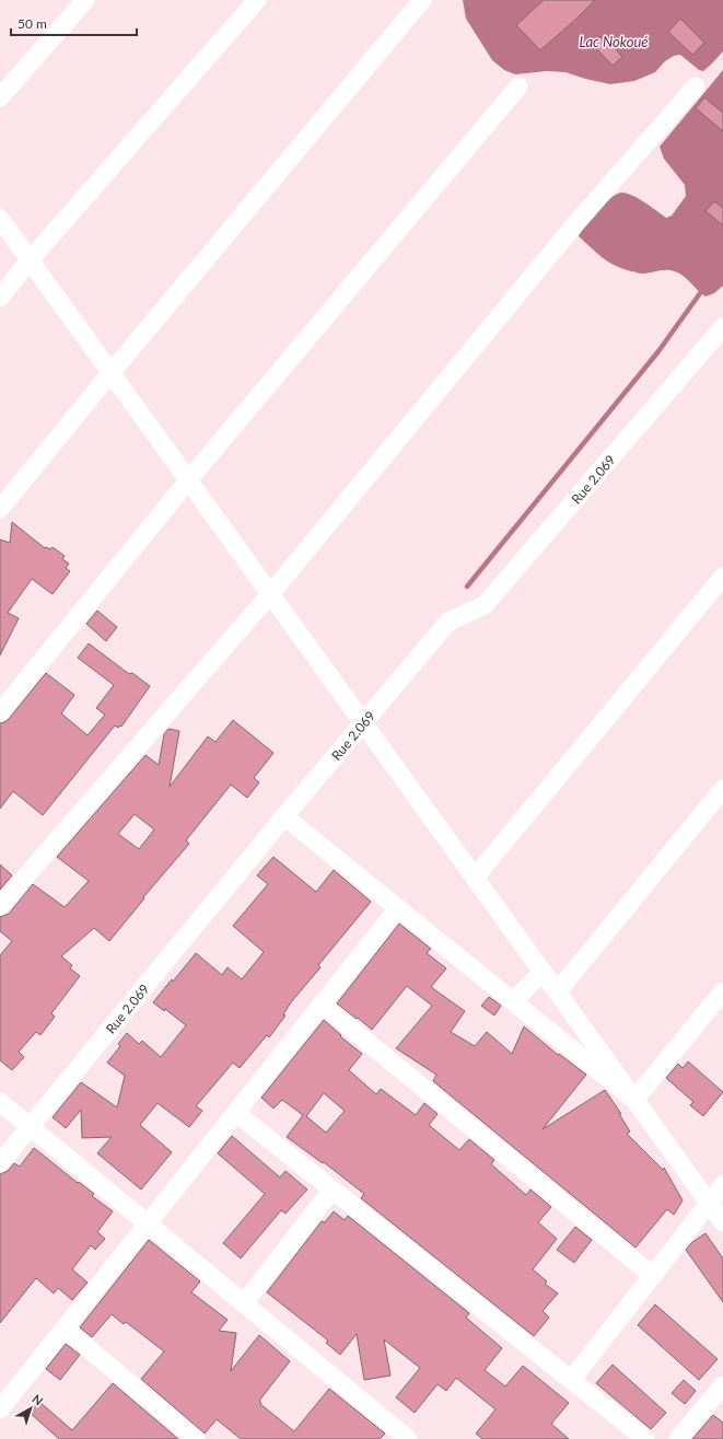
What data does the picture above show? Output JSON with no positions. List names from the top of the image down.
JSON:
{
  "streets": {
    "street": ["Rue 2.069"]
  },
  "water": ["Lac Nokoué"],
  "scale_bar": "50 m",
  "north": "top right"
}
